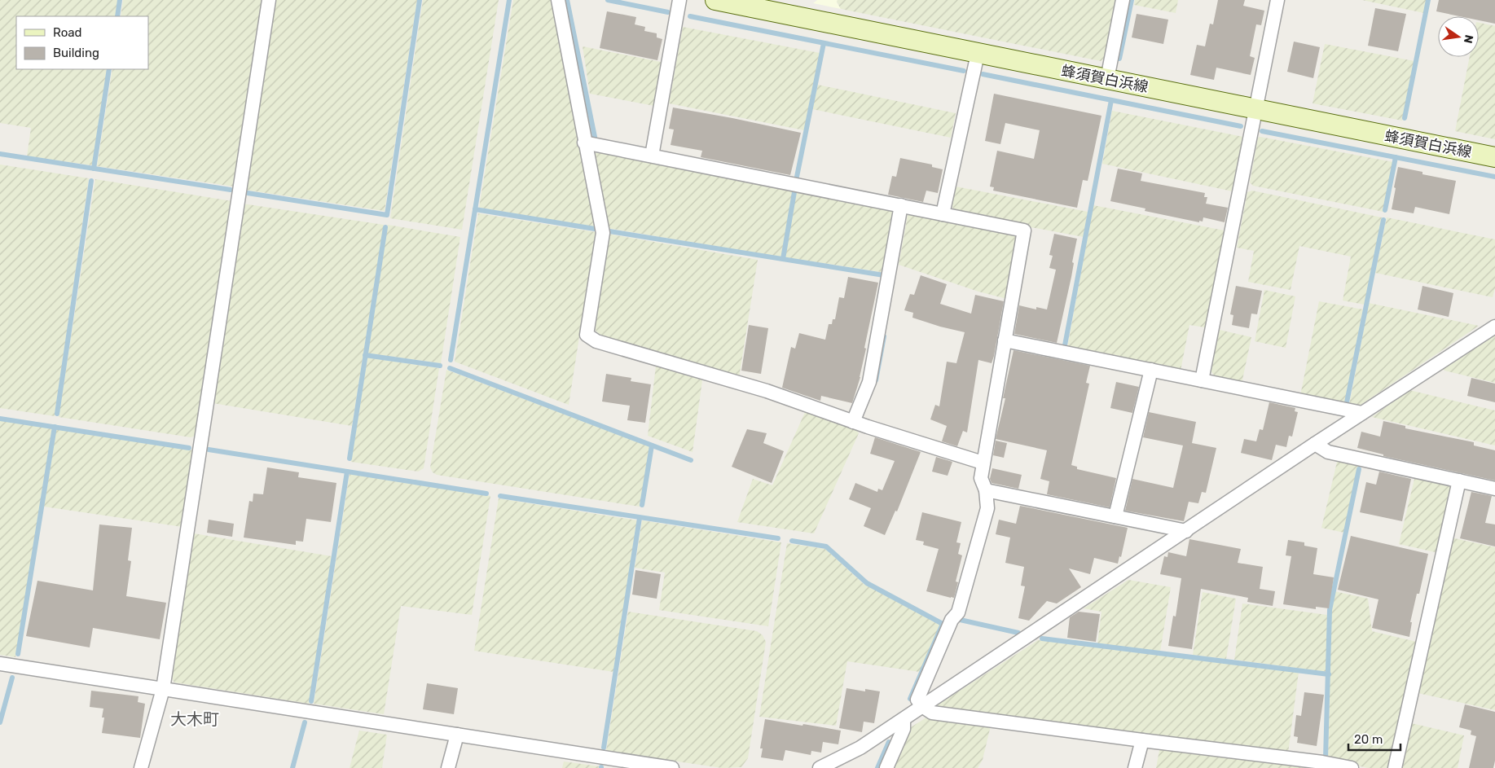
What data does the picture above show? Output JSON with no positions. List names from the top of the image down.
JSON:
{
  "streets": {
    "main road": ["蜂須賀白浜線"]
  },
  "districts": ["大木町"],
  "legend": ["Road", "Building"],
  "scale_bar": "20 m",
  "north": "right"
}
